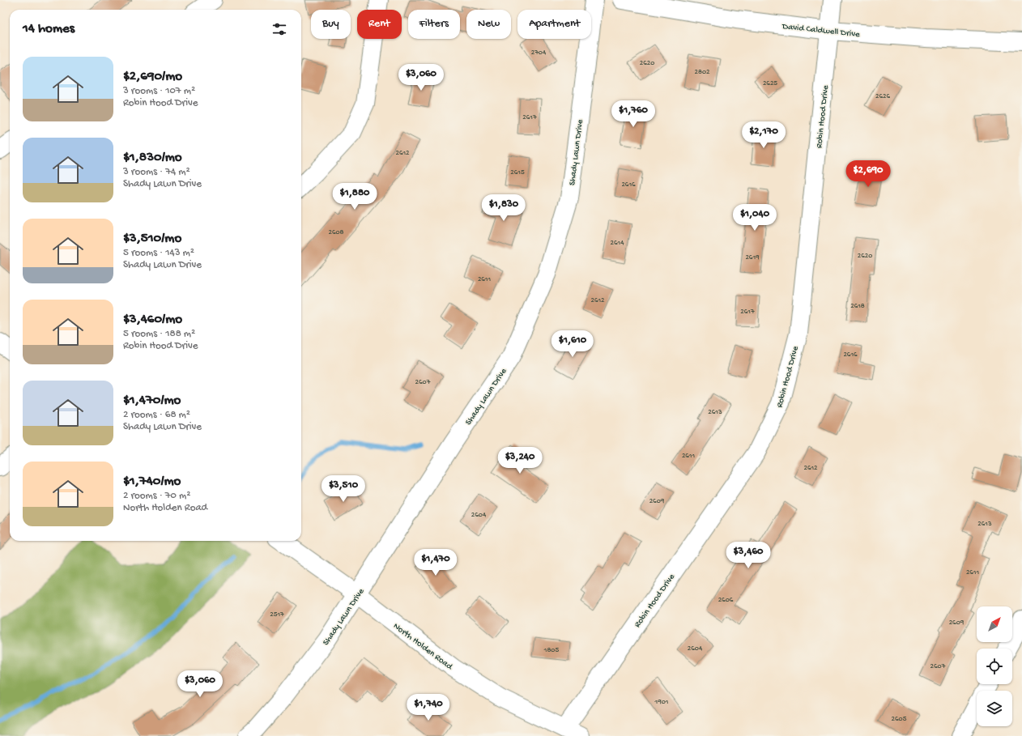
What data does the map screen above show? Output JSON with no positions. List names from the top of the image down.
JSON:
{
  "streets": {
    "street": [
      "David Caldwell Drive",
      "Robin Hood Drive",
      "Shady Lawn Drive",
      "North Holden Road"
    ]
  },
  "crossings": [
    ["David Caldwell Drive", "Robin Hood Drive"],
    ["Robin Hood Drive", "North Holden Road"],
    ["Shady Lawn Drive", "North Holden Road"]
  ],
  "house_numbers": [
    "2704",
    "2620",
    "2802",
    "2625",
    "2626",
    "2617",
    "2612",
    "2615",
    "2616",
    "2608",
    "2614",
    "2620",
    "2619",
    "2611",
    "2612",
    "2618",
    "2617",
    "2616",
    "2607",
    "2613",
    "2611",
    "2612",
    "2609",
    "2604",
    "2613",
    "2611",
    "2606",
    "2517",
    "2609",
    "2604",
    "1805",
    "2607",
    "1901",
    "2605"
  ],
  "north": "top right",
  "page": {
    "chip": [
      "Buy",
      "Rent",
      "Filters",
      "New",
      "Apartment"
    ],
    "heading": "14 homes",
    "list": [
      {
        "name": "$2,690/mo",
        "note": "3 rooms · 107 m² · Robin Hood Drive"
      },
      {
        "name": "$1,830/mo",
        "note": "3 rooms · 74 m² · Shady Lawn Drive"
      },
      {
        "name": "$3,510/mo",
        "note": "5 rooms · 143 m² · Shady Lawn Drive"
      },
      {
        "name": "$3,460/mo",
        "note": "5 rooms · 188 m² · Robin Hood Drive"
      },
      {
        "name": "$1,470/mo",
        "note": "2 rooms · 68 m² · Shady Lawn Drive"
      },
      {
        "name": "$1,740/mo",
        "note": "2 rooms · 70 m² · North Holden Road"
      }
    ],
    "price": [
      "$3,060",
      "$1,760",
      "$2,170",
      "$2,690",
      "$1,880",
      "$1,830",
      "$1,040",
      "$1,610",
      "$3,240",
      "$3,510",
      "$3,460",
      "$1,470",
      "$3,060",
      "$1,740"
    ]
  }
}
